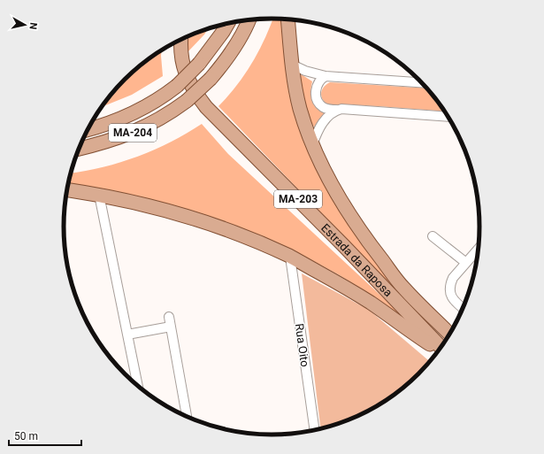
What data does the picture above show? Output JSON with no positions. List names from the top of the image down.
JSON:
{
  "streets": {
    "main road": ["MA-204", "MA-203", "Estrada da Raposa"],
    "street": ["Rua Oito"]
  },
  "scale_bar": "50 m",
  "north": "right"
}
